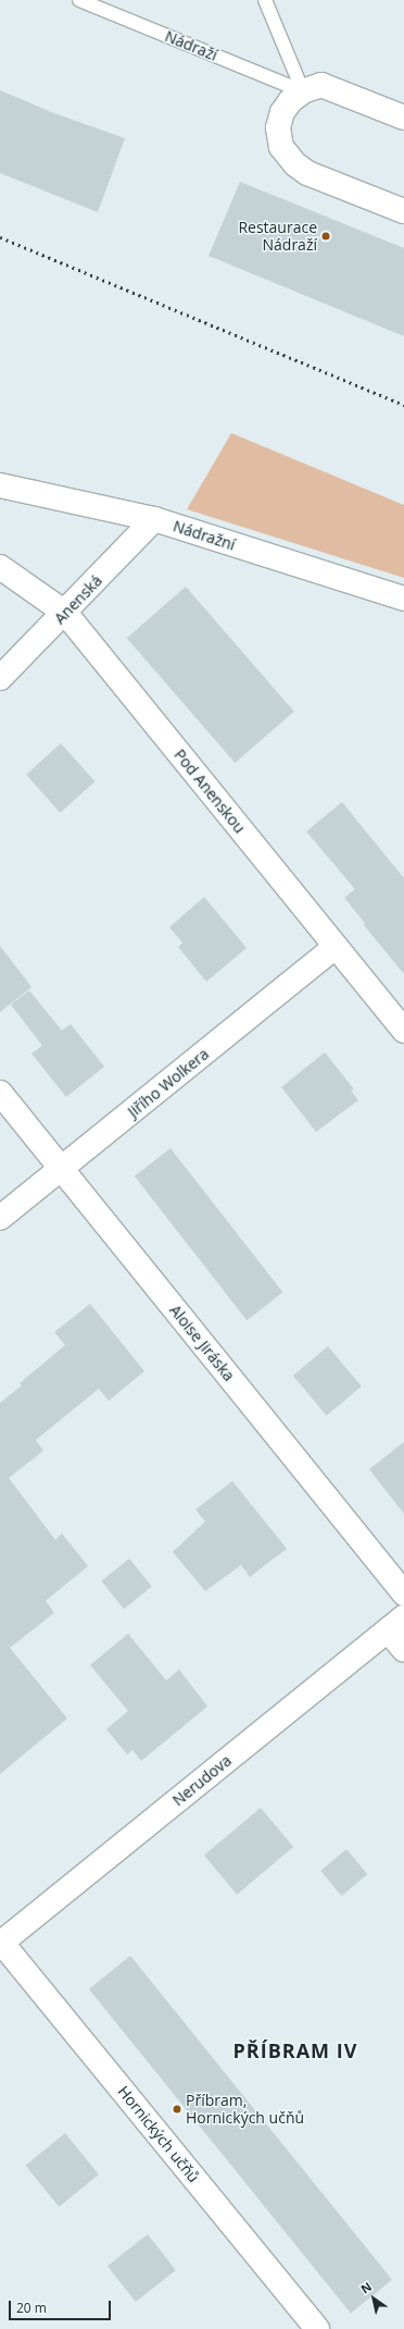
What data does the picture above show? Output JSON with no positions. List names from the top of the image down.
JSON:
{
  "streets": {
    "street": [
      "Nádražní",
      "Anenská",
      "Pod Anenskou",
      "Jiřího Wolkera",
      "Aloise Jiráska",
      "Nerudova",
      "Hornických učňů"
    ],
    "lane": ["Nádraží"]
  },
  "crossings": [
    ["Nádražní", "Anenská"],
    ["Anenská", "Pod Anenskou"],
    ["Pod Anenskou", "Jiřího Wolkera"],
    ["Jiřího Wolkera", "Aloise Jiráska"],
    ["Nerudova", "Hornických učňů"]
  ],
  "districts": ["PŘÍBRAM IV"],
  "places": ["Restaurace Nádraží", "Příbram, Hornických učňů"],
  "scale_bar": "20 m",
  "north": "top left"
}
